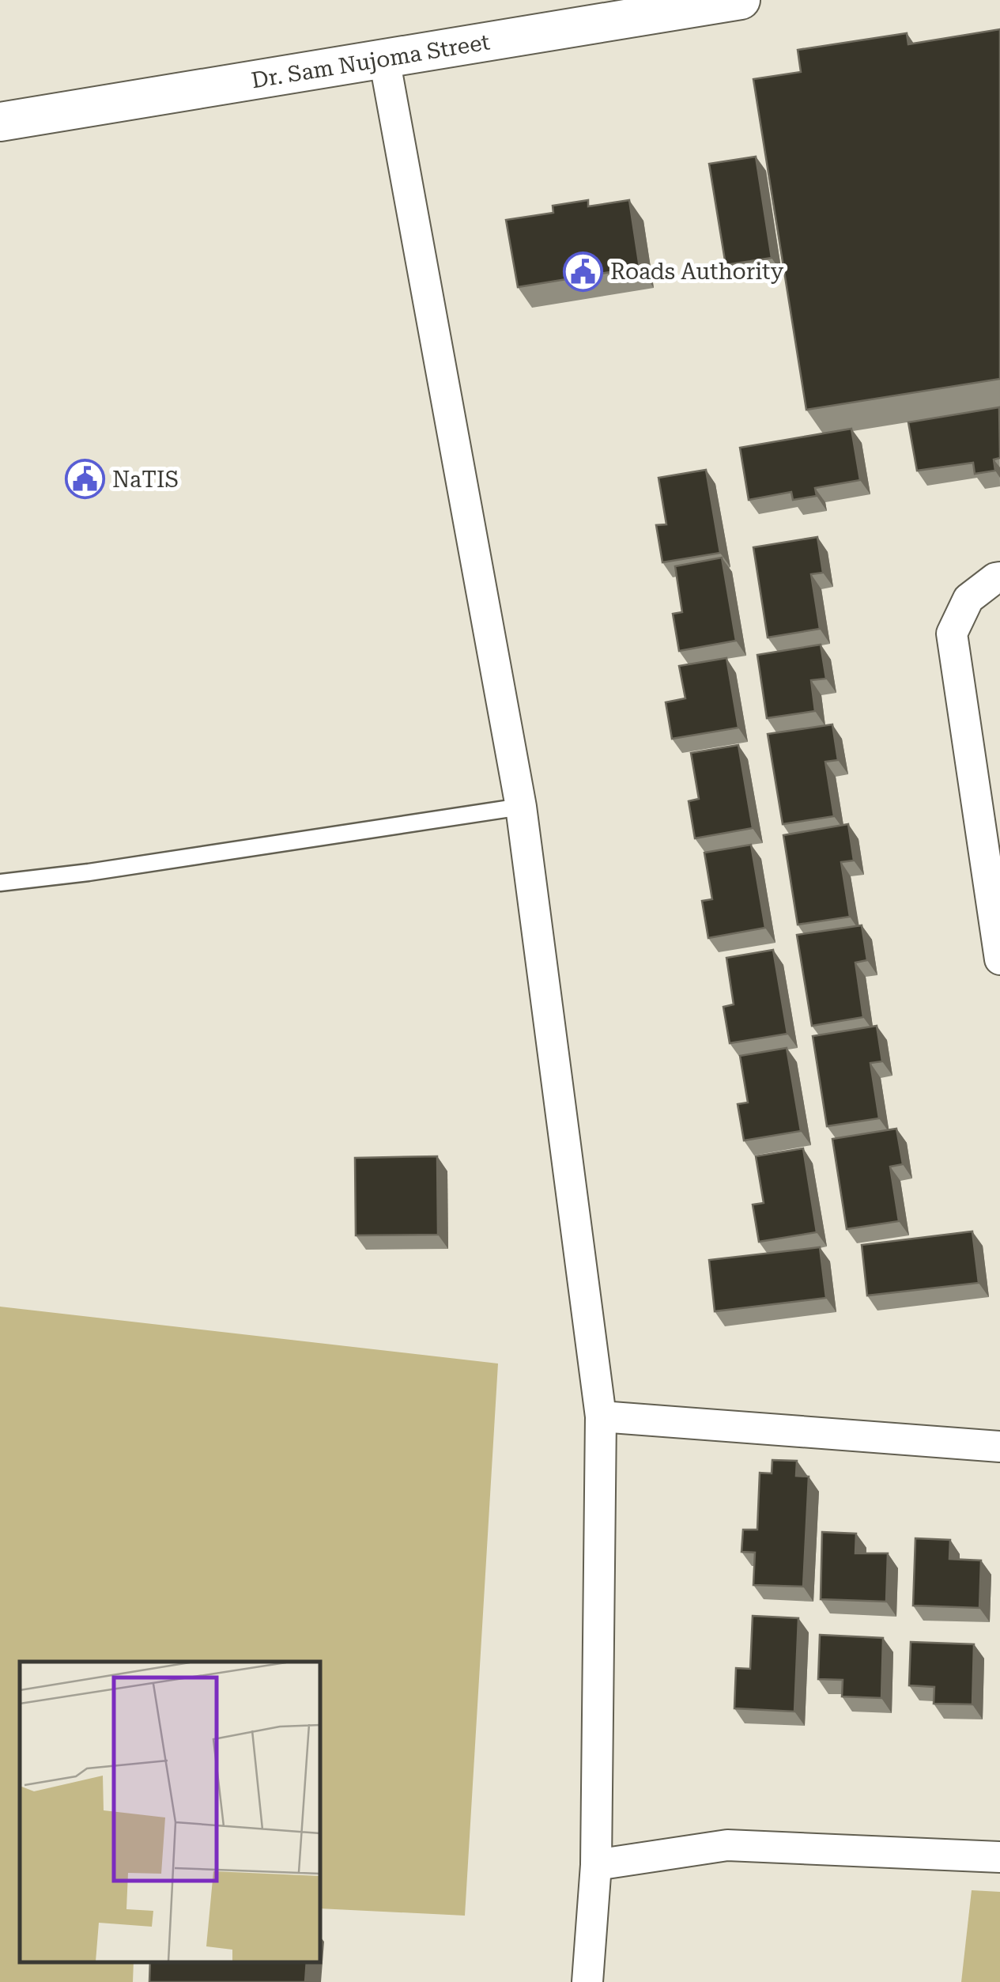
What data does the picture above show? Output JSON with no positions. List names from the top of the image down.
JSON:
{
  "streets": {
    "street": ["Dr. Sam Nujoma Street"]
  },
  "places": {
    "public building": ["Roads Authority", "NaTIS"]
  }
}
